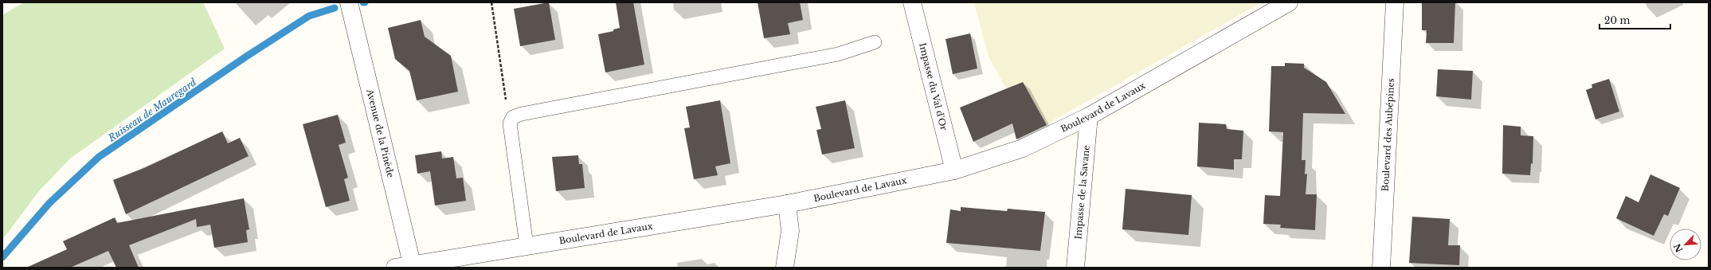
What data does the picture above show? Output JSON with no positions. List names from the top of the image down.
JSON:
{
  "streets": {
    "street": [
      "Impasse du Val d'Or",
      "Boulevard de Lavaux",
      "Avenue de la Pinède",
      "Boulevard des Aubépines",
      "Impasse de la Savane"
    ]
  },
  "crossings": [
    ["Impasse du Val d'Or", "Boulevard de Lavaux"],
    ["Boulevard de Lavaux", "Avenue de la Pinède"],
    ["Boulevard de Lavaux", "Impasse de la Savane"]
  ],
  "water": ["Ruisseau de Mauregard"],
  "scale_bar": "20 m",
  "north": "bottom left"
}
